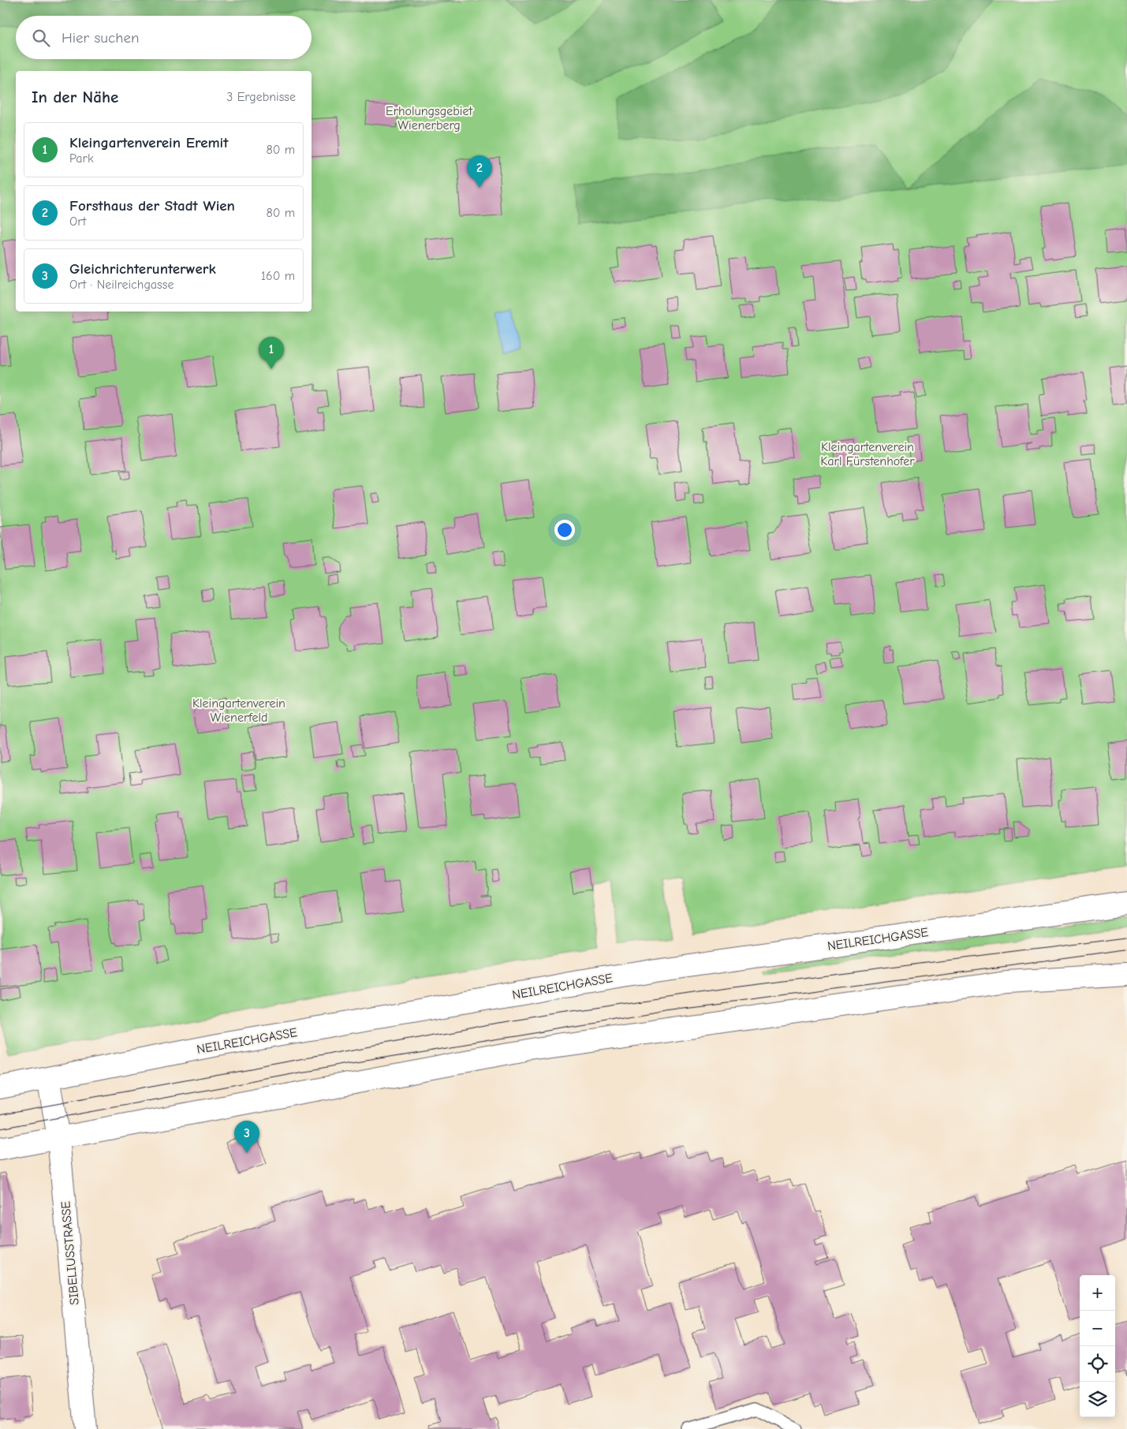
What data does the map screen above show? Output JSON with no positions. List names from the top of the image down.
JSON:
{
  "streets": {
    "street": ["NEILREICHGASSE", "SIBELIUSSTRASSE"]
  },
  "crossings": [
    ["NEILREICHGASSE", "SIBELIUSSTRASSE"]
  ],
  "parks": ["Erholungsgebiet Wienerberg", "Kleingartenverein Karl Fürstenhofer", "Kleingartenverein Wienerfeld"],
  "page": {
    "search": "Hier suchen",
    "heading": ["In der Nähe", "3 Ergebnisse"],
    "list": [
      {
        "mark": "1",
        "name": "Kleingartenverein Eremit",
        "note": "Park",
        "value": "80 m"
      },
      {
        "mark": "2",
        "name": "Forsthaus der Stadt Wien",
        "note": "Ort",
        "value": "80 m"
      },
      {
        "mark": "3",
        "name": "Gleichrichterunterwerk",
        "note": "Ort · Neilreichgasse",
        "value": "160 m"
      }
    ],
    "pins": ["2", "1", "3"],
    "map_buttons": ["+", "−"]
  }
}
